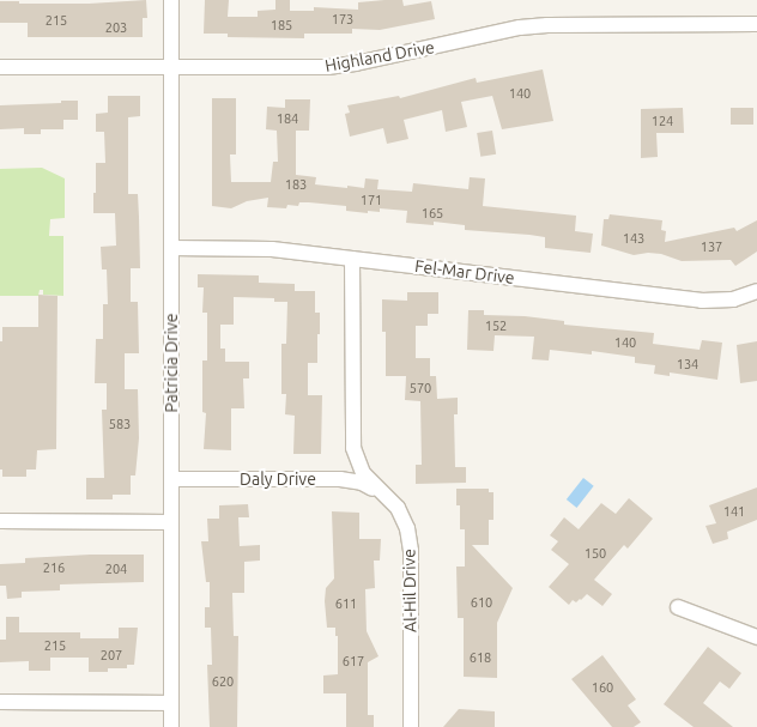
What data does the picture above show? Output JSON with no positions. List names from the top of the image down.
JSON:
{
  "streets": {
    "street": [
      "Highland Drive",
      "Fel-Mar Drive",
      "Patricia Drive",
      "Daly Drive",
      "Al-Hil Drive"
    ]
  },
  "crossings": [
    ["Highland Drive", "Patricia Drive"],
    ["Fel-Mar Drive", "Patricia Drive"],
    ["Fel-Mar Drive", "Al-Hil Drive"],
    ["Patricia Drive", "Daly Drive"],
    ["Daly Drive", "Al-Hil Drive"]
  ],
  "house_numbers": [
    "173",
    "215",
    "185",
    "203",
    "140",
    "184",
    "124",
    "183",
    "171",
    "165",
    "143",
    "137",
    "152",
    "140",
    "134",
    "570",
    "583",
    "141",
    "150",
    "216",
    "204",
    "610",
    "611",
    "215",
    "207",
    "618",
    "617",
    "620",
    "160"
  ]
}
